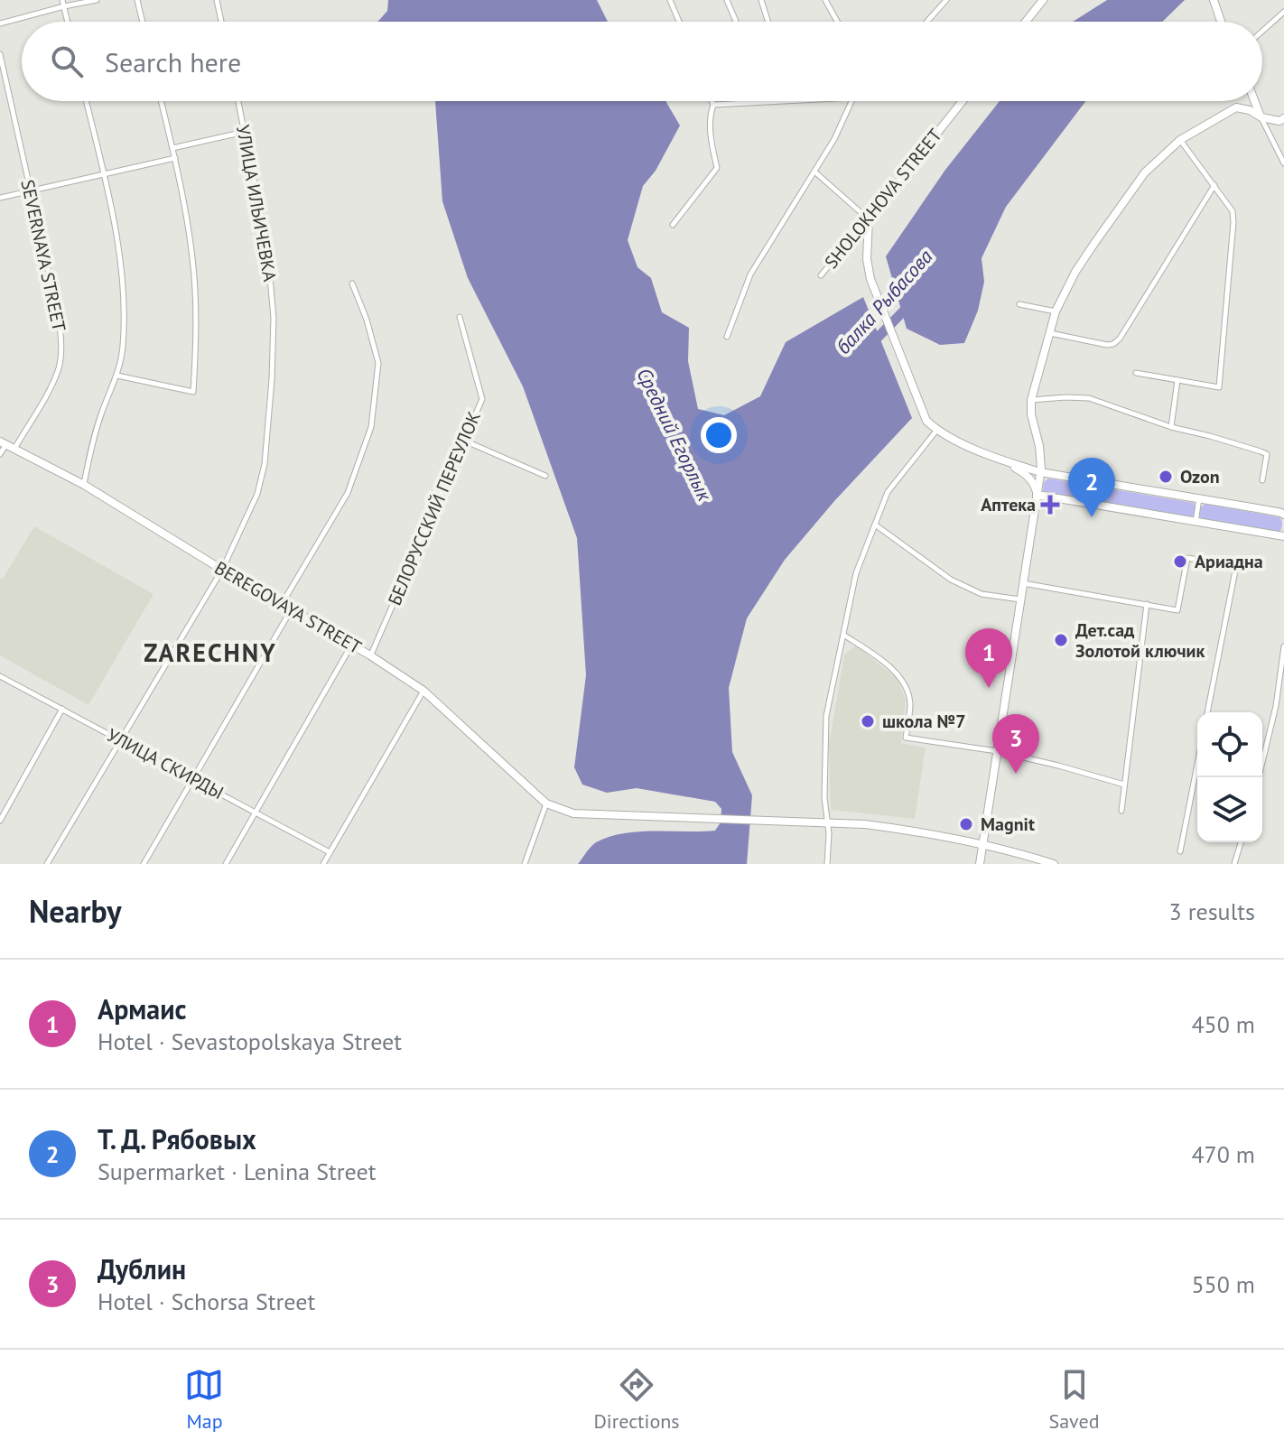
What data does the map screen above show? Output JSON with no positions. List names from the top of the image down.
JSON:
{
  "streets": {
    "main road": ["SHOLOKHOVA STREET", "BEREGOVAYA STREET"],
    "street": [
      "УЛИЦА ИЛЬИЧЕВКА",
      "SEVERNAYA STREET",
      "БЕЛОРУССКИЙ ПЕРЕУЛОК",
      "УЛИЦА СКИРДЫ"
    ]
  },
  "crossings": [
    ["УЛИЦА ИЛЬИЧЕВКА", "BEREGOVAYA STREET"],
    ["УЛИЦА ИЛЬИЧЕВКА", "УЛИЦА СКИРДЫ"],
    ["SEVERNAYA STREET", "BEREGOVAYA STREET"],
    ["БЕЛОРУССКИЙ ПЕРЕУЛОК", "BEREGOVAYA STREET"]
  ],
  "districts": ["ZARECHNY"],
  "water": ["балка Рыбасова", "Средний Егорлык"],
  "places": {
    "other": [
      "Ozon",
      "Ариадна",
      "Дет.сад Золотой ключик",
      "школа №7",
      "Magnit"
    ],
    "health": ["Аптека"]
  },
  "page": {
    "search": "Search here",
    "pins": ["2", "1", "3"],
    "heading": ["Nearby", "3 results"],
    "list": [
      {
        "mark": "1",
        "name": "Армаис",
        "note": "Hotel · Sevastopolskaya Street",
        "value": "450 m"
      },
      {
        "mark": "2",
        "name": "Т. Д. Рябовых",
        "note": "Supermarket · Lenina Street",
        "value": "470 m"
      },
      {
        "mark": "3",
        "name": "Дублин",
        "note": "Hotel · Schorsa Street",
        "value": "550 m"
      }
    ],
    "nav": ["Map", "Directions", "Saved"]
  }
}
